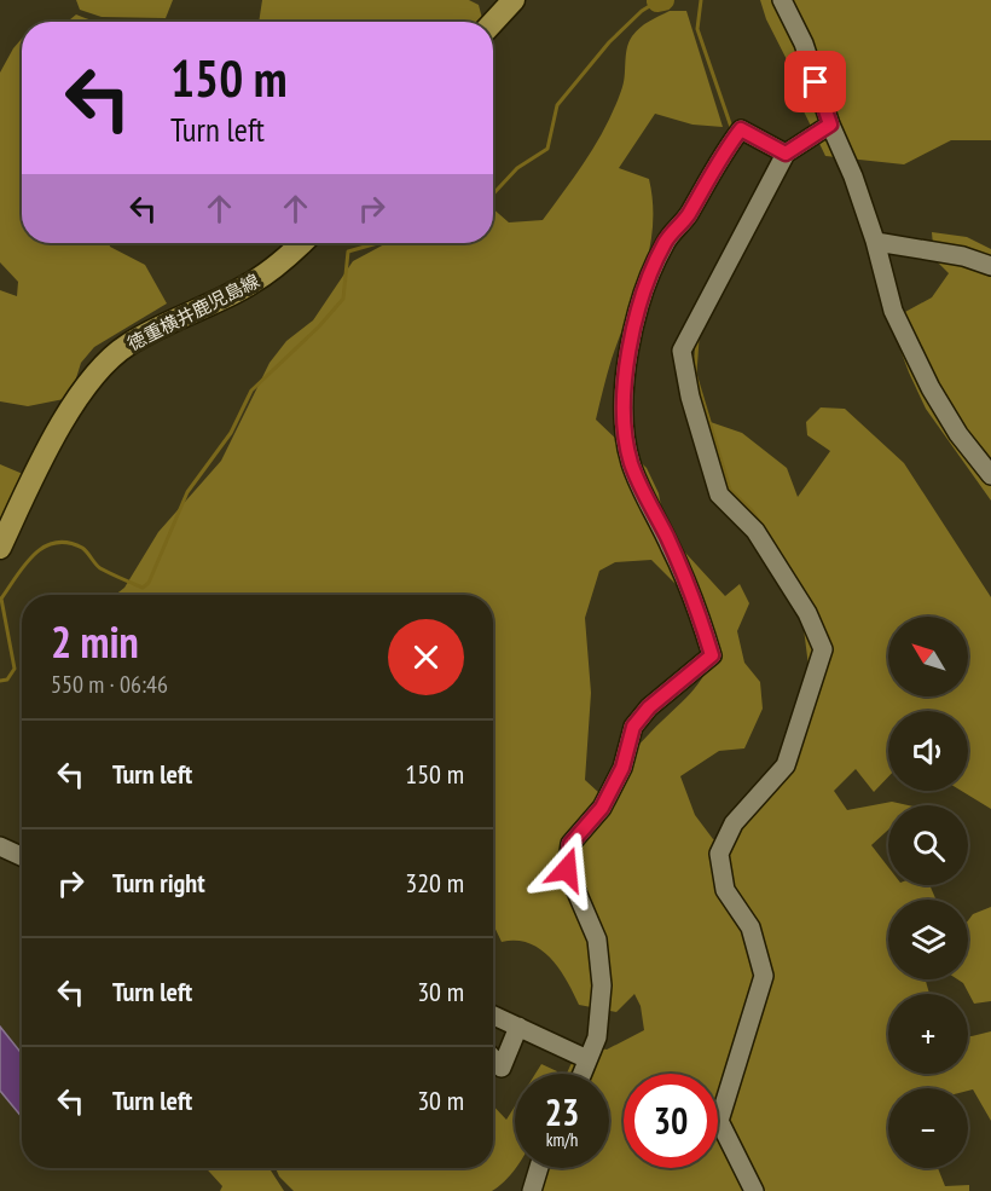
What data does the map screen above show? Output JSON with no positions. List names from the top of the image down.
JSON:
{
  "streets": {
    "main road": ["徳重横井鹿児島線"]
  },
  "north": "top left",
  "page": {
    "turn": ["150 m", "Turn left"],
    "heading": ["2 min", "550 m · 06:46"],
    "map_buttons": ["+", "−"],
    "list": [
      {
        "name": "Turn left",
        "value": "150 m"
      },
      {
        "name": "Turn right",
        "value": "320 m"
      },
      {
        "name": "Turn left",
        "value": "30 m"
      },
      {
        "name": "Turn left",
        "value": "30 m"
      }
    ],
    "speed": "23 km/h",
    "limit": "30"
  }
}
